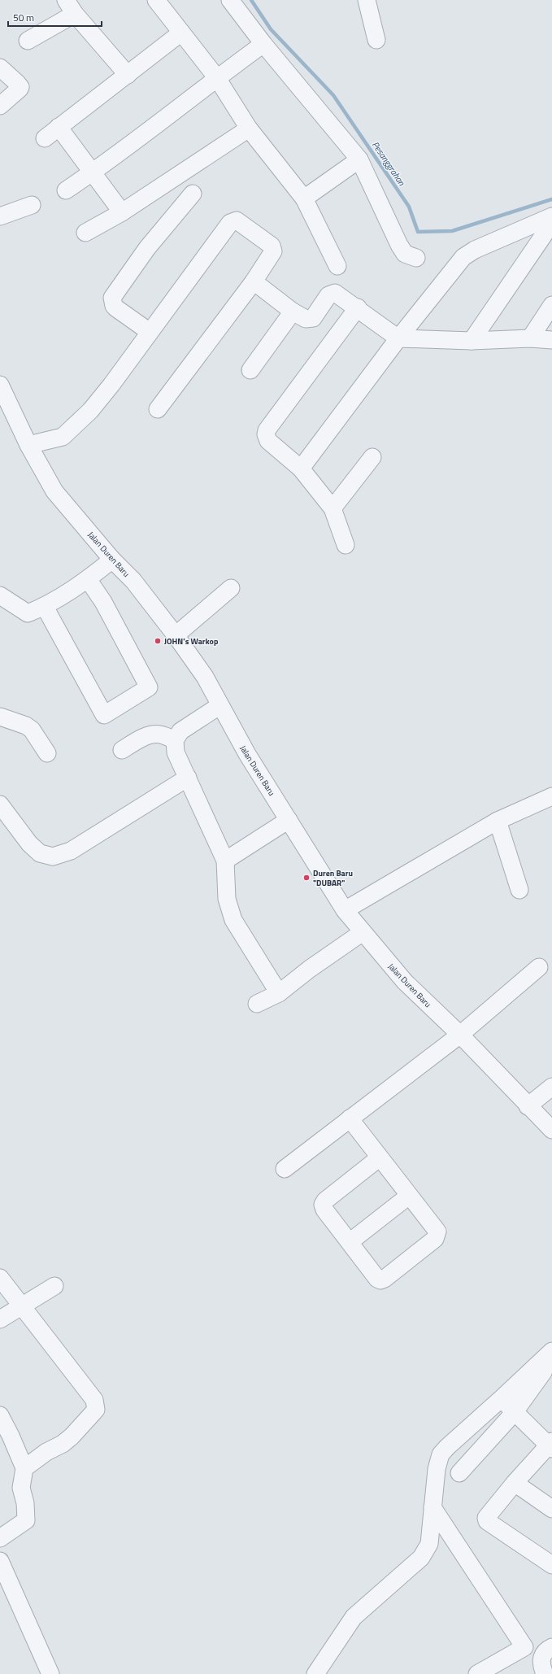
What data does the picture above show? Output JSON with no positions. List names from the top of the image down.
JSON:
{
  "streets": {
    "street": ["Jalan Duren Baru"]
  },
  "water": ["Pesanggrahan"],
  "places": ["JOHN's Warkop", "Duren Baru \"DUBAR\""],
  "scale_bar": "50 m"
}
